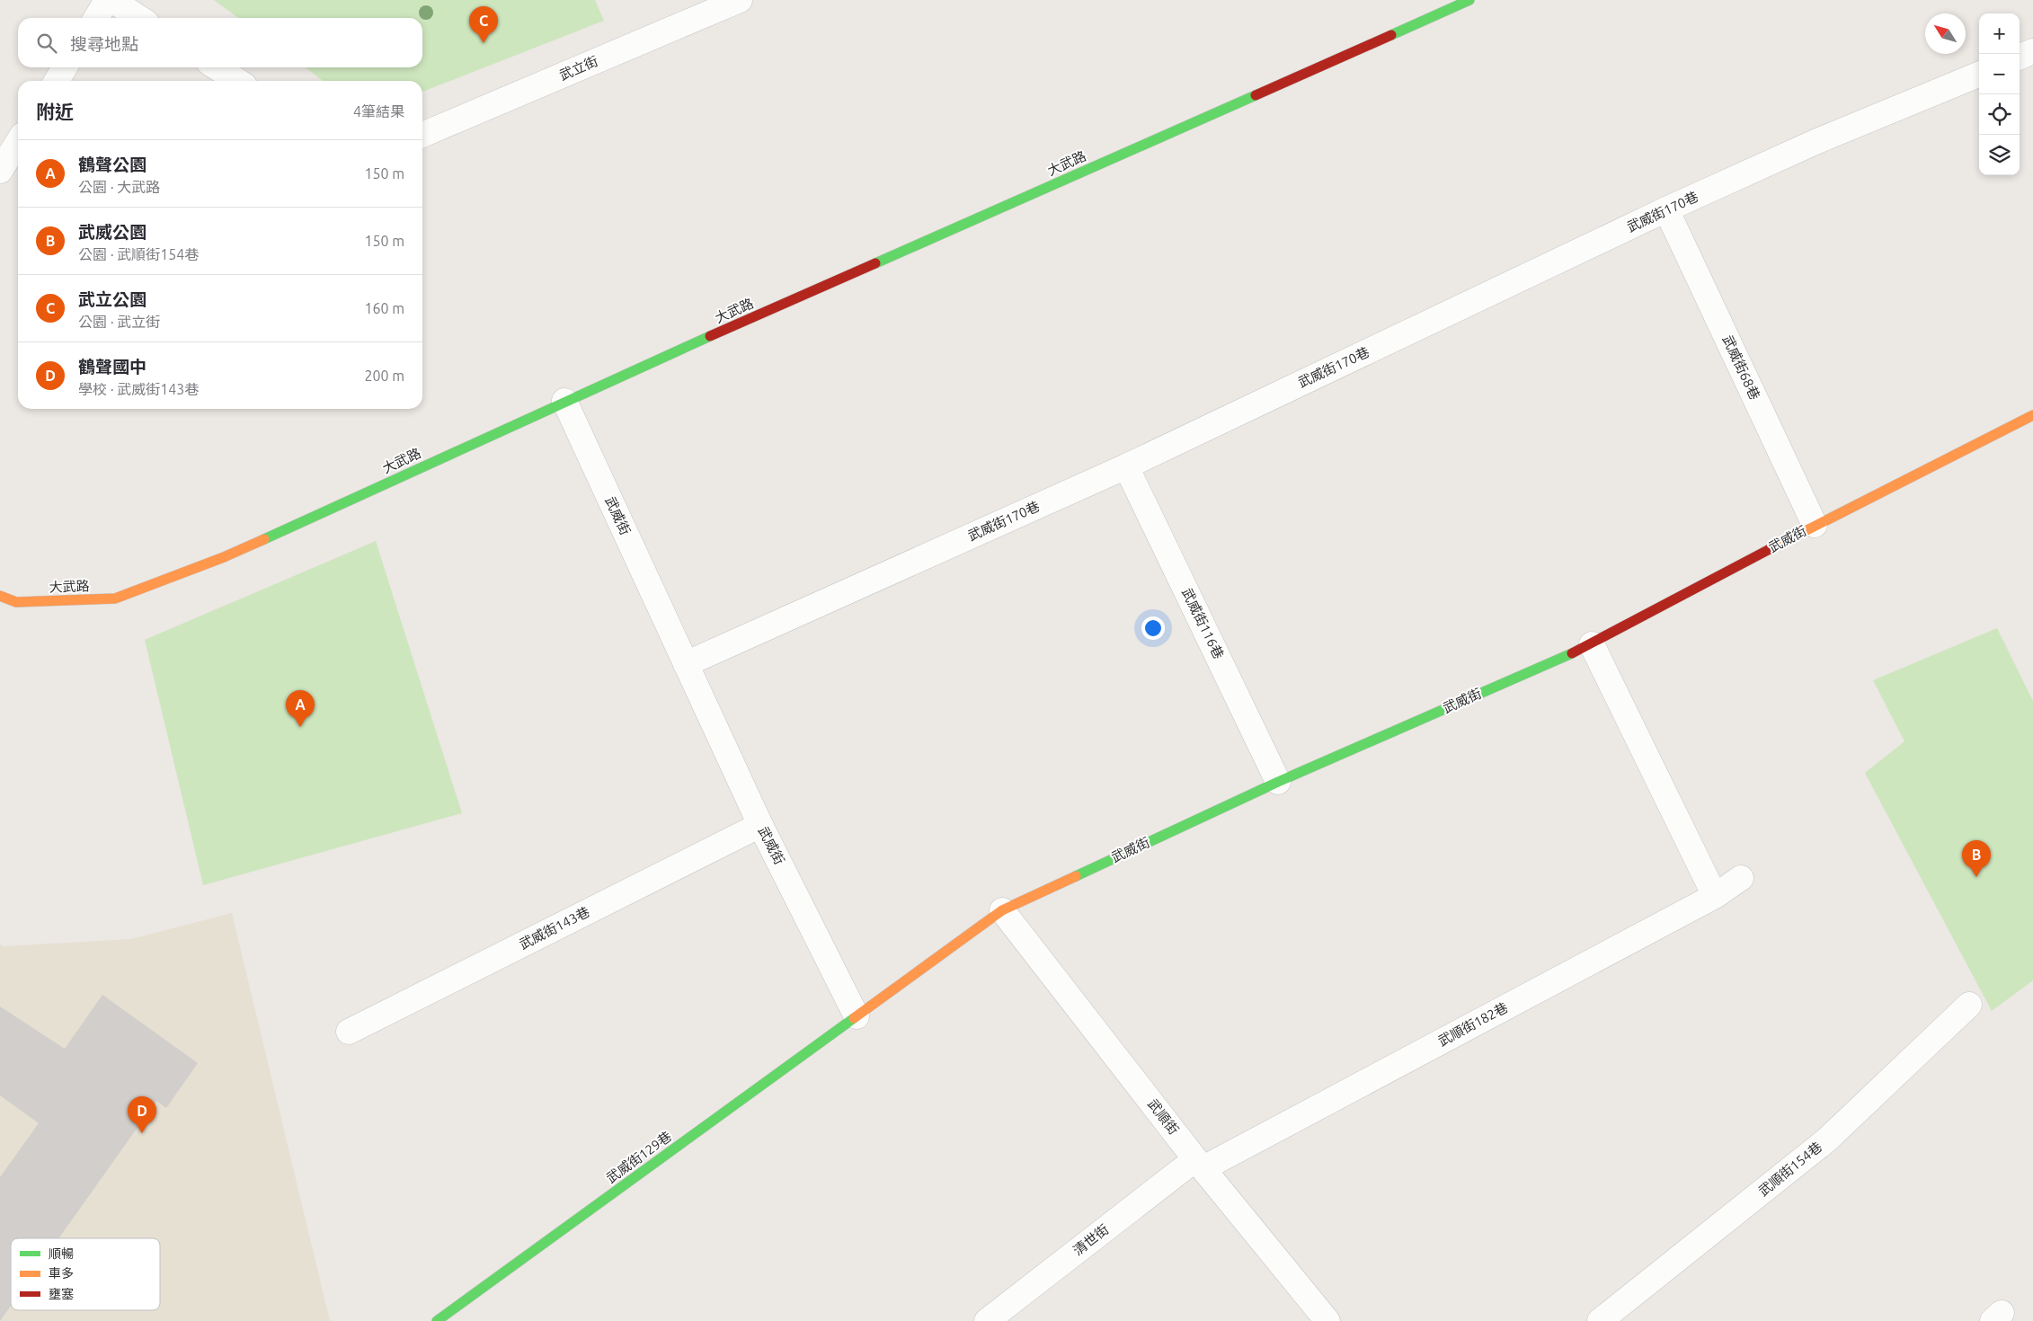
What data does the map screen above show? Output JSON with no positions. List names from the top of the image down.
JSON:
{
  "streets": {
    "street": [
      "武立街",
      "大武路",
      "武威街170巷",
      "武威街68巷",
      "武威街",
      "武威街116巷",
      "武威街143巷",
      "武順街182巷",
      "武順街",
      "武威街129巷",
      "武順街154巷",
      "清世街"
    ]
  },
  "crossings": [
    ["大武路", "武威街"],
    ["武威街170巷", "武威街68巷"],
    ["武威街170巷", "武威街"],
    ["武威街170巷", "武威街116巷"],
    ["武威街68巷", "武威街"],
    ["武威街", "武威街116巷"],
    ["武威街", "武威街143巷"],
    ["武威街", "武順街"],
    ["武威街", "武威街129巷"],
    ["武順街182巷", "武順街"],
    ["武順街182巷", "清世街"],
    ["武順街", "清世街"]
  ],
  "legend": ["順暢", "車多", "壅塞"],
  "north": "top left",
  "page": {
    "pins": [
      "C",
      "A",
      "B",
      "D"
    ],
    "map_buttons": ["+", "−"],
    "search": "搜尋地點",
    "heading": ["附近", "4筆結果"],
    "list": [
      {
        "mark": "A",
        "name": "鶴聲公園",
        "note": "公園 · 大武路",
        "value": "150 m"
      },
      {
        "mark": "B",
        "name": "武威公園",
        "note": "公園 · 武順街154巷",
        "value": "150 m"
      },
      {
        "mark": "C",
        "name": "武立公園",
        "note": "公園 · 武立街",
        "value": "160 m"
      },
      {
        "mark": "D",
        "name": "鶴聲國中",
        "note": "學校 · 武威街143巷",
        "value": "200 m"
      }
    ]
  }
}
